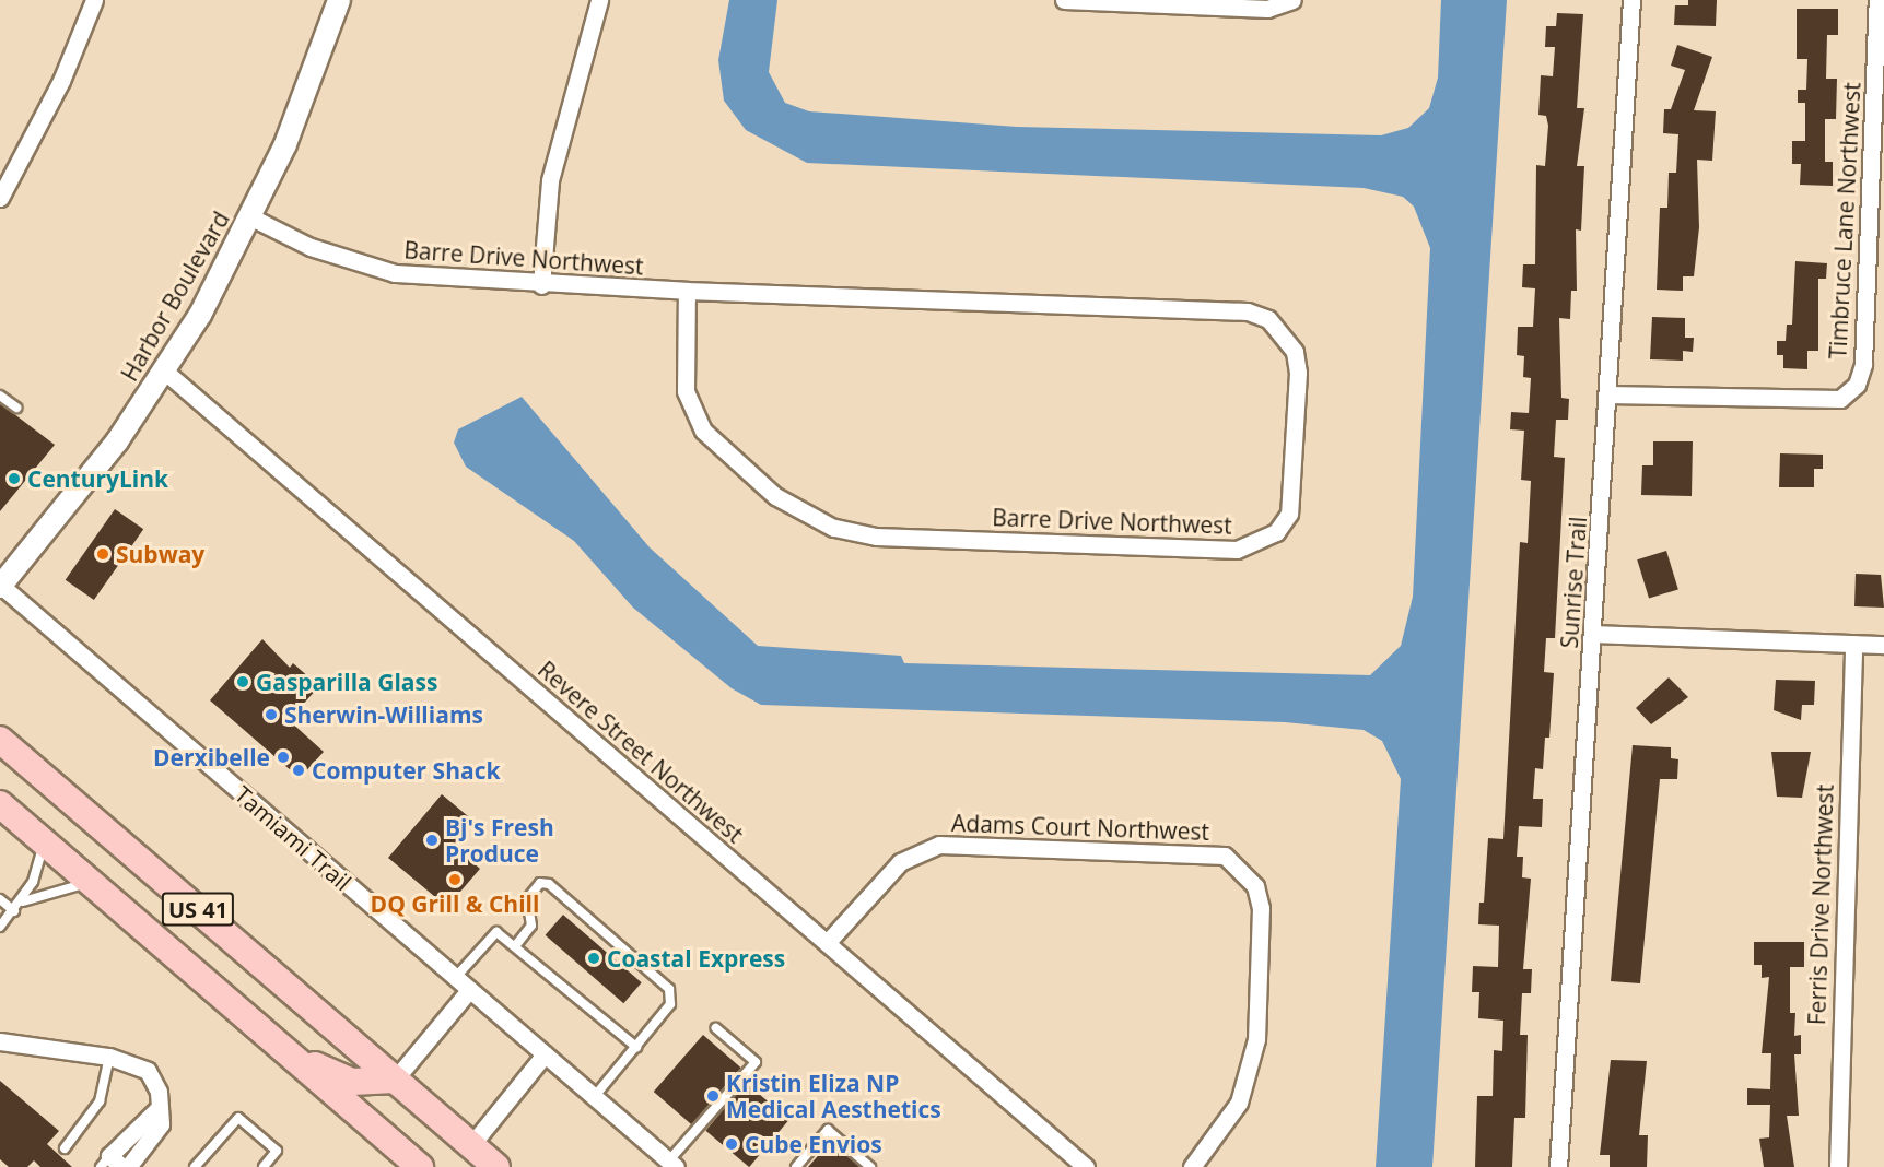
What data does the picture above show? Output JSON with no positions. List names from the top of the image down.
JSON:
{
  "streets": {
    "main road": ["US 41"],
    "street": [
      "Timbruce Lane Northwest",
      "Barre Drive Northwest",
      "Harbor Boulevard",
      "Sunrise Trail",
      "Revere Street Northwest",
      "Adams Court Northwest",
      "Tamiami Trail",
      "Ferris Drive Northwest"
    ]
  },
  "crossings": [
    ["Timbruce Lane Northwest", "Sunrise Trail"],
    ["Barre Drive Northwest", "Harbor Boulevard"],
    ["Harbor Boulevard", "Revere Street Northwest"],
    ["Harbor Boulevard", "Tamiami Trail"],
    ["Revere Street Northwest", "Adams Court Northwest"]
  ],
  "places": [
    "CenturyLink",
    "Subway",
    "Gasparilla Glass",
    "Sherwin-Williams",
    "Derxibelle",
    "Computer Shack",
    "Bj's Fresh Produce",
    "DQ Grill & Chill",
    "Coastal Express",
    "Kristin Eliza NP Medical Aesthetics",
    "Cube Envios"
  ]
}
